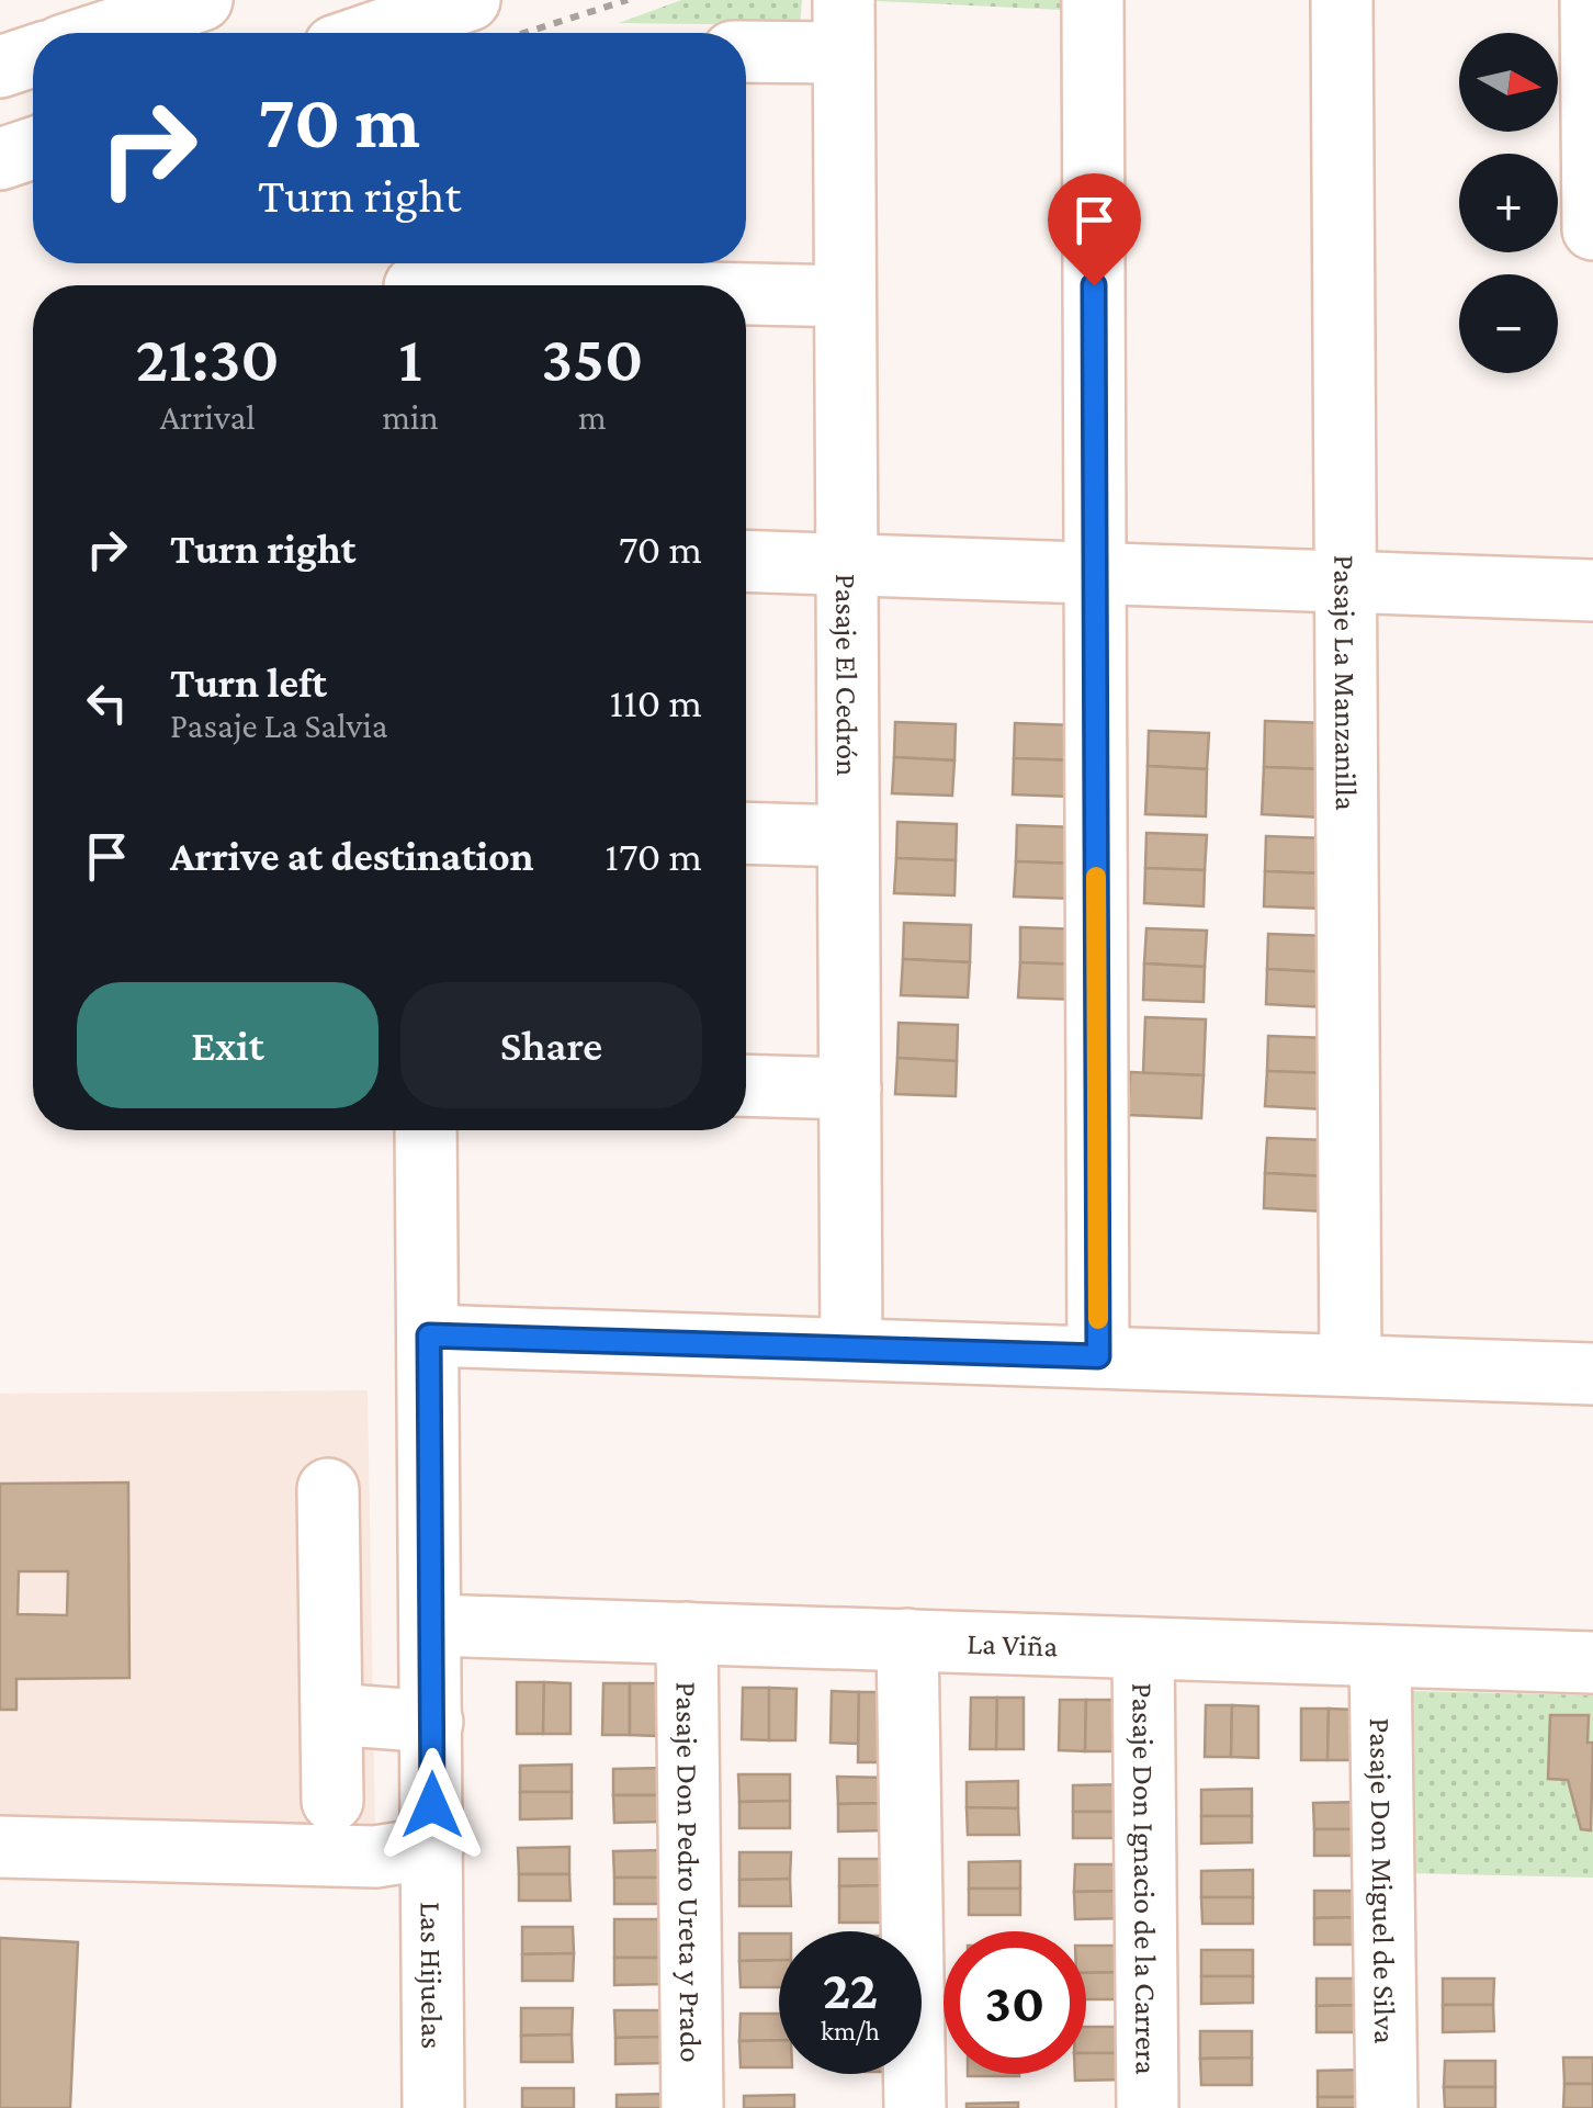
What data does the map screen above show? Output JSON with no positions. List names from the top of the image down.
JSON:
{
  "streets": {
    "main road": [
      "Pasaje El Cedrón",
      "Pasaje La Manzanilla",
      "La Viña",
      "Pasaje Don Pedro Ureta y Prado",
      "Pasaje Don Ignacio de la Carrera",
      "Pasaje Don Miguel de Silva",
      "Las Hijuelas"
    ]
  },
  "crossings": [
    ["La Viña", "Pasaje Don Pedro Ureta y Prado"],
    ["La Viña", "Pasaje Don Ignacio de la Carrera"],
    ["La Viña", "Pasaje Don Miguel de Silva"],
    ["La Viña", "Las Hijuelas"]
  ],
  "north": "right",
  "page": {
    "map_buttons": ["+", "−"],
    "turn": ["70 m", "Turn right"],
    "eta": [
      "21:30",
      "Arrival",
      "1",
      "min",
      "350",
      "m"
    ],
    "list": [
      {
        "name": "Turn right",
        "value": "70 m"
      },
      {
        "name": "Turn left",
        "note": "Pasaje La Salvia",
        "value": "110 m"
      },
      {
        "name": "Arrive at destination",
        "value": "170 m"
      }
    ],
    "buttons": ["Exit", "Share"],
    "speed": "22 km/h",
    "limit": "30"
  }
}
